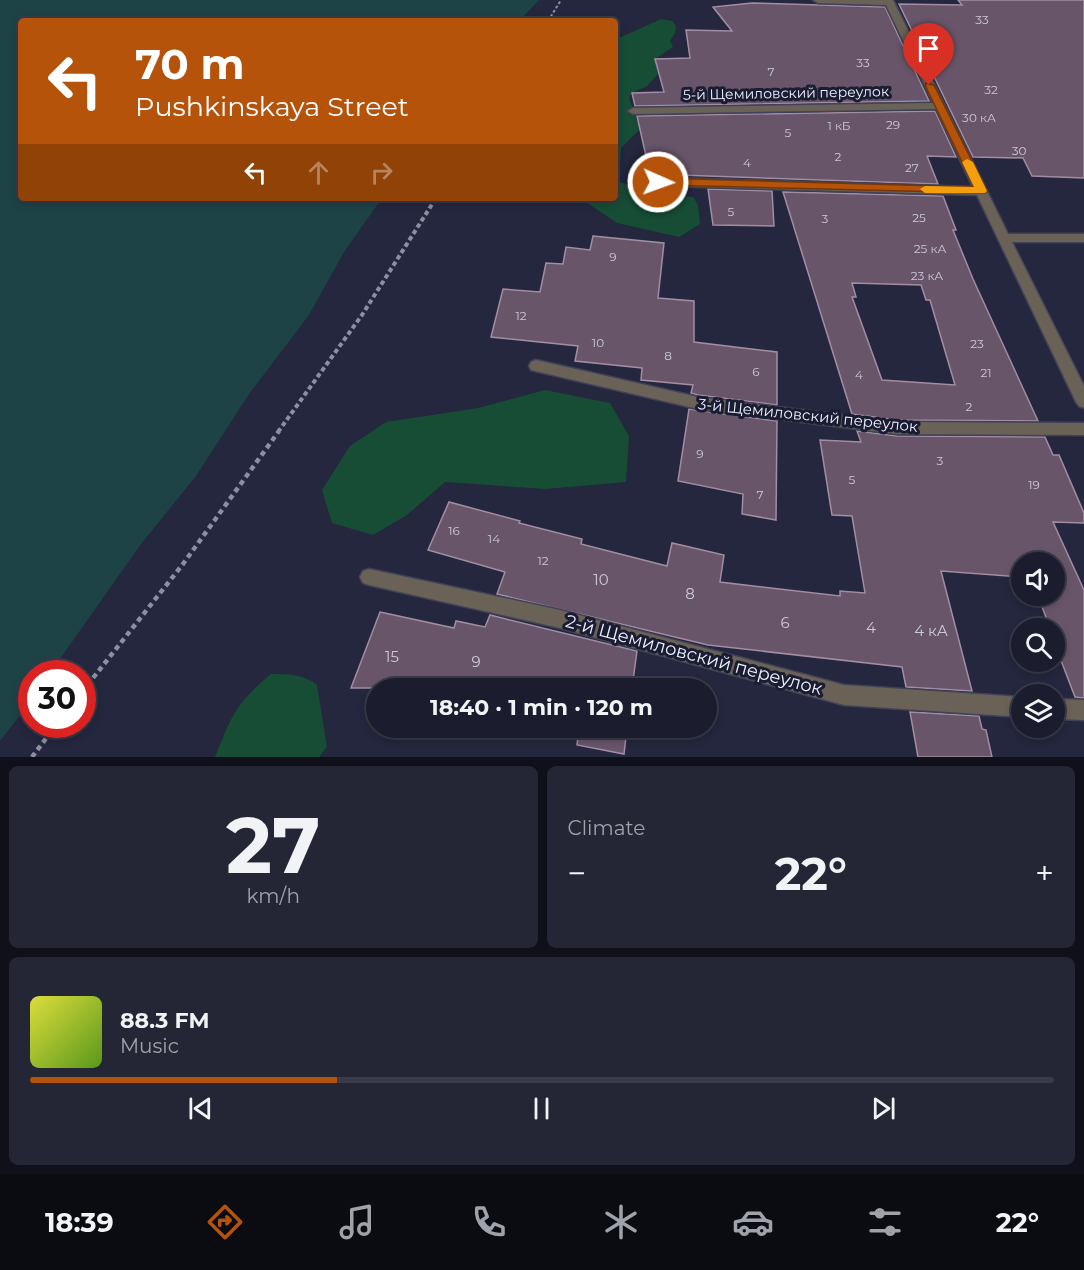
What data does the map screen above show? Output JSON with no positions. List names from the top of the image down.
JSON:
{
  "streets": {
    "street": ["5-й Щемиловский переулок", "3-й Щемиловский переулок", "2-й Щемиловский переулок"]
  },
  "house_numbers": [
    "33",
    "33",
    "7",
    "32",
    "30 кА",
    "29",
    "1 кБ",
    "5",
    "30",
    "2",
    "4",
    "27",
    "5",
    "25",
    "3",
    "25 кА",
    "9",
    "23 кА",
    "12",
    "10",
    "23",
    "8",
    "6",
    "21",
    "4",
    "2",
    "9",
    "3",
    "5",
    "19",
    "7",
    "16",
    "14",
    "12",
    "10",
    "8",
    "6",
    "4",
    "4 кА",
    "15",
    "9"
  ],
  "page": {
    "turn": ["70 m", "Pushkinskaya Street"],
    "limit": "30",
    "trip": "18:40 · 1 min · 120 m",
    "tile": [
      ["27", "km/h"],
      "Climate"
    ],
    "heat": ["−", "22°", "+"],
    "song": ["88.3 FM", "Music"],
    "tabs": ["18:39", "22°"]
  }
}
